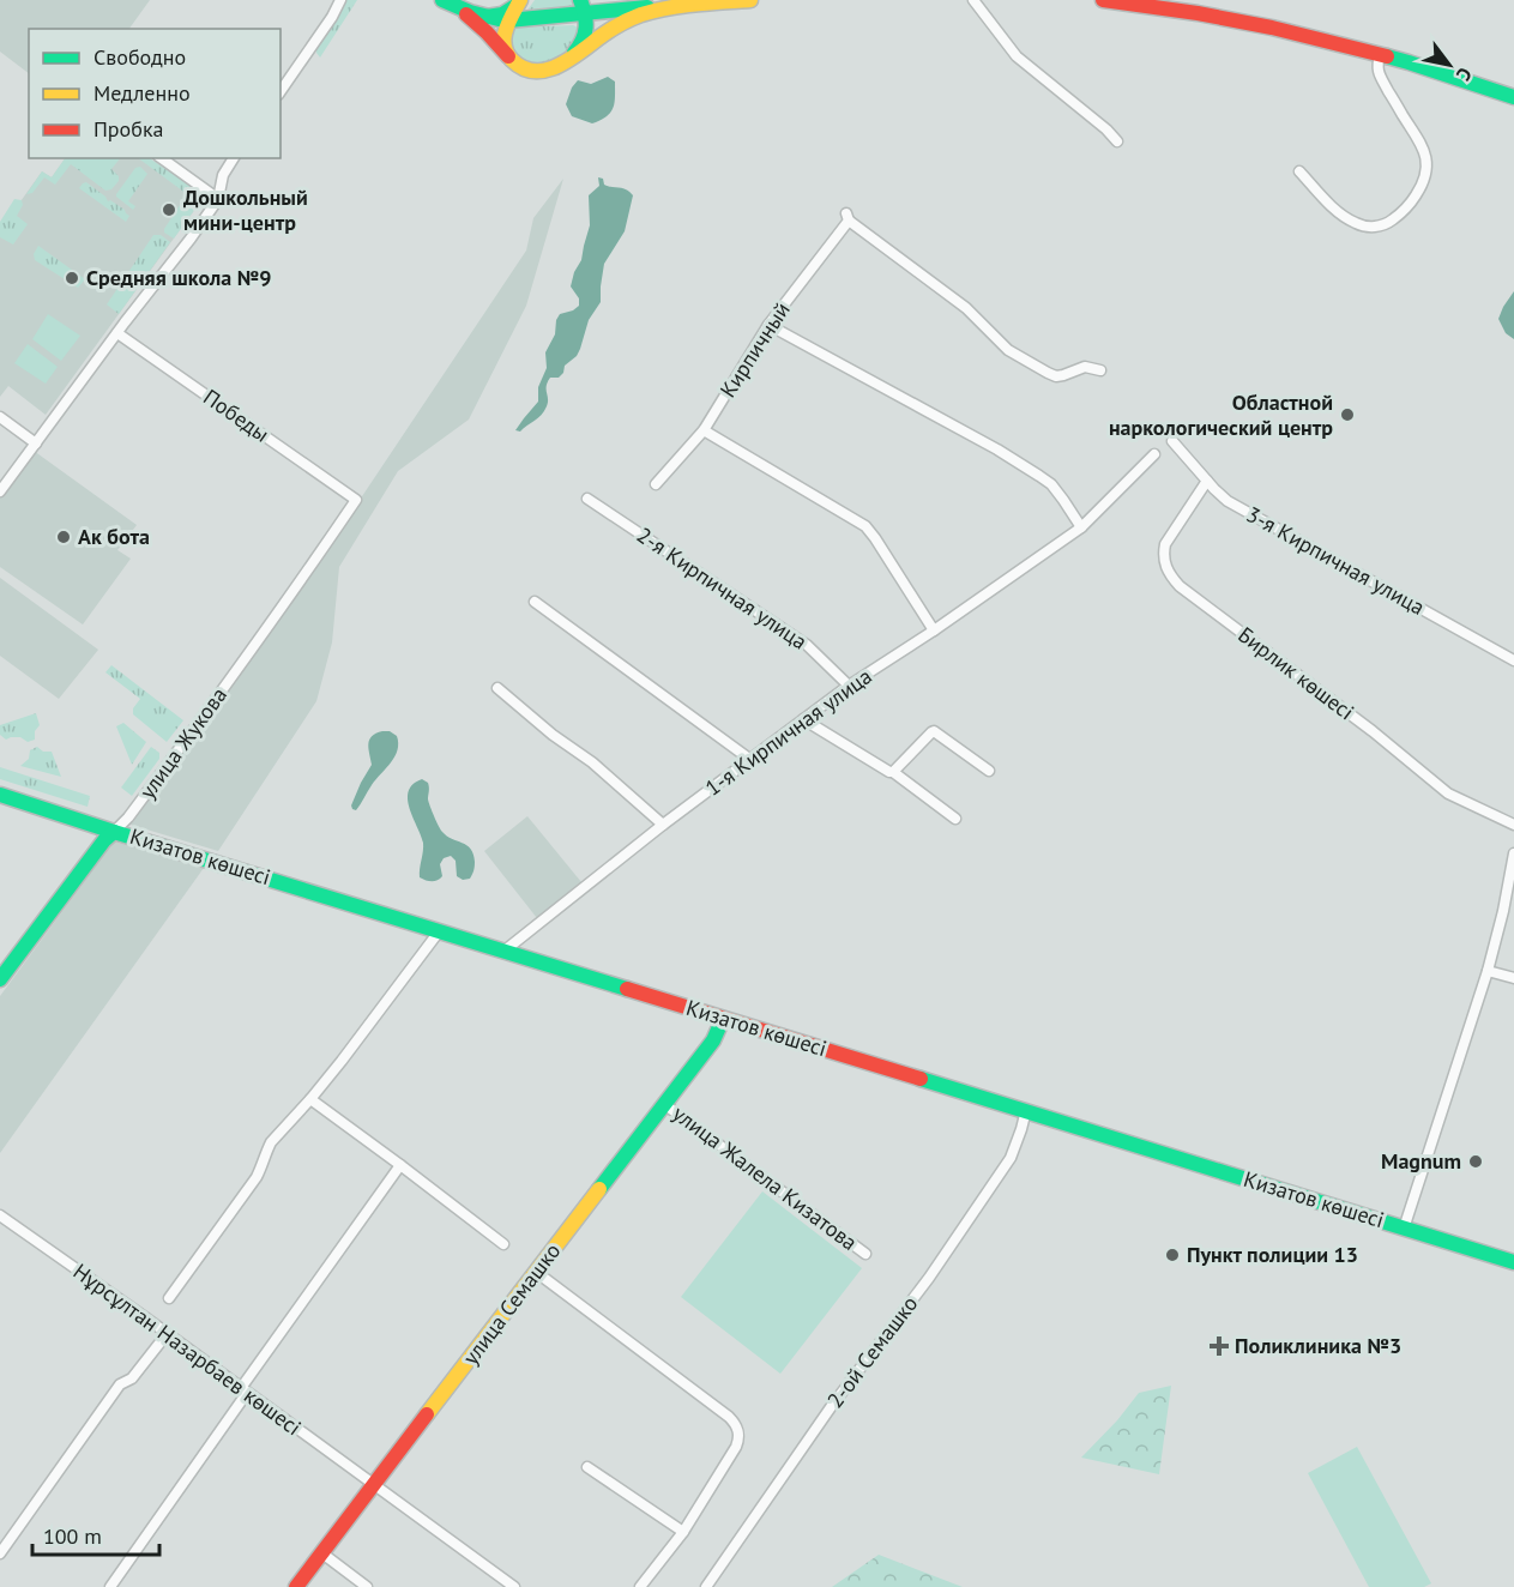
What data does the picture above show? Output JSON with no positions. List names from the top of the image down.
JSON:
{
  "streets": {
    "main road": ["улица Жукова", "Кизатов көшесі", "улица Семашко"],
    "street": [
      "Кирпичный",
      "Победы",
      "3-я Кирпичная улица",
      "2-я Кирпичная улица",
      "Бирлик көшесі",
      "1-я Кирпичная улица",
      "улица Жалела Кизатова",
      "Нұрсұлтан Назарбаев көшесі",
      "2-ой Семашко"
    ]
  },
  "crossings": [
    ["Победы", "улица Жукова"],
    ["3-я Кирпичная улица", "Бирлик көшесі"],
    ["2-я Кирпичная улица", "1-я Кирпичная улица"],
    ["1-я Кирпичная улица", "Кизатов көшесі"],
    ["улица Жукова", "Кизатов көшесі"],
    ["Кизатов көшесі", "улица Семашко"],
    ["Кизатов көшесі", "2-ой Семашко"],
    ["улица Жалела Кизатова", "улица Семашко"],
    ["улица Семашко", "Нұрсұлтан Назарбаев көшесі"]
  ],
  "places": {
    "other": [
      "Дошкольный мини-центр",
      "Средняя школа №9",
      "Областной наркологический центр",
      "Ак бота",
      "Magnum",
      "Пункт полиции 13"
    ],
    "health": ["Поликлиника №3"]
  },
  "legend": ["Свободно", "Медленно", "Пробка"],
  "scale_bar": "100 m",
  "north": "bottom right"
}
